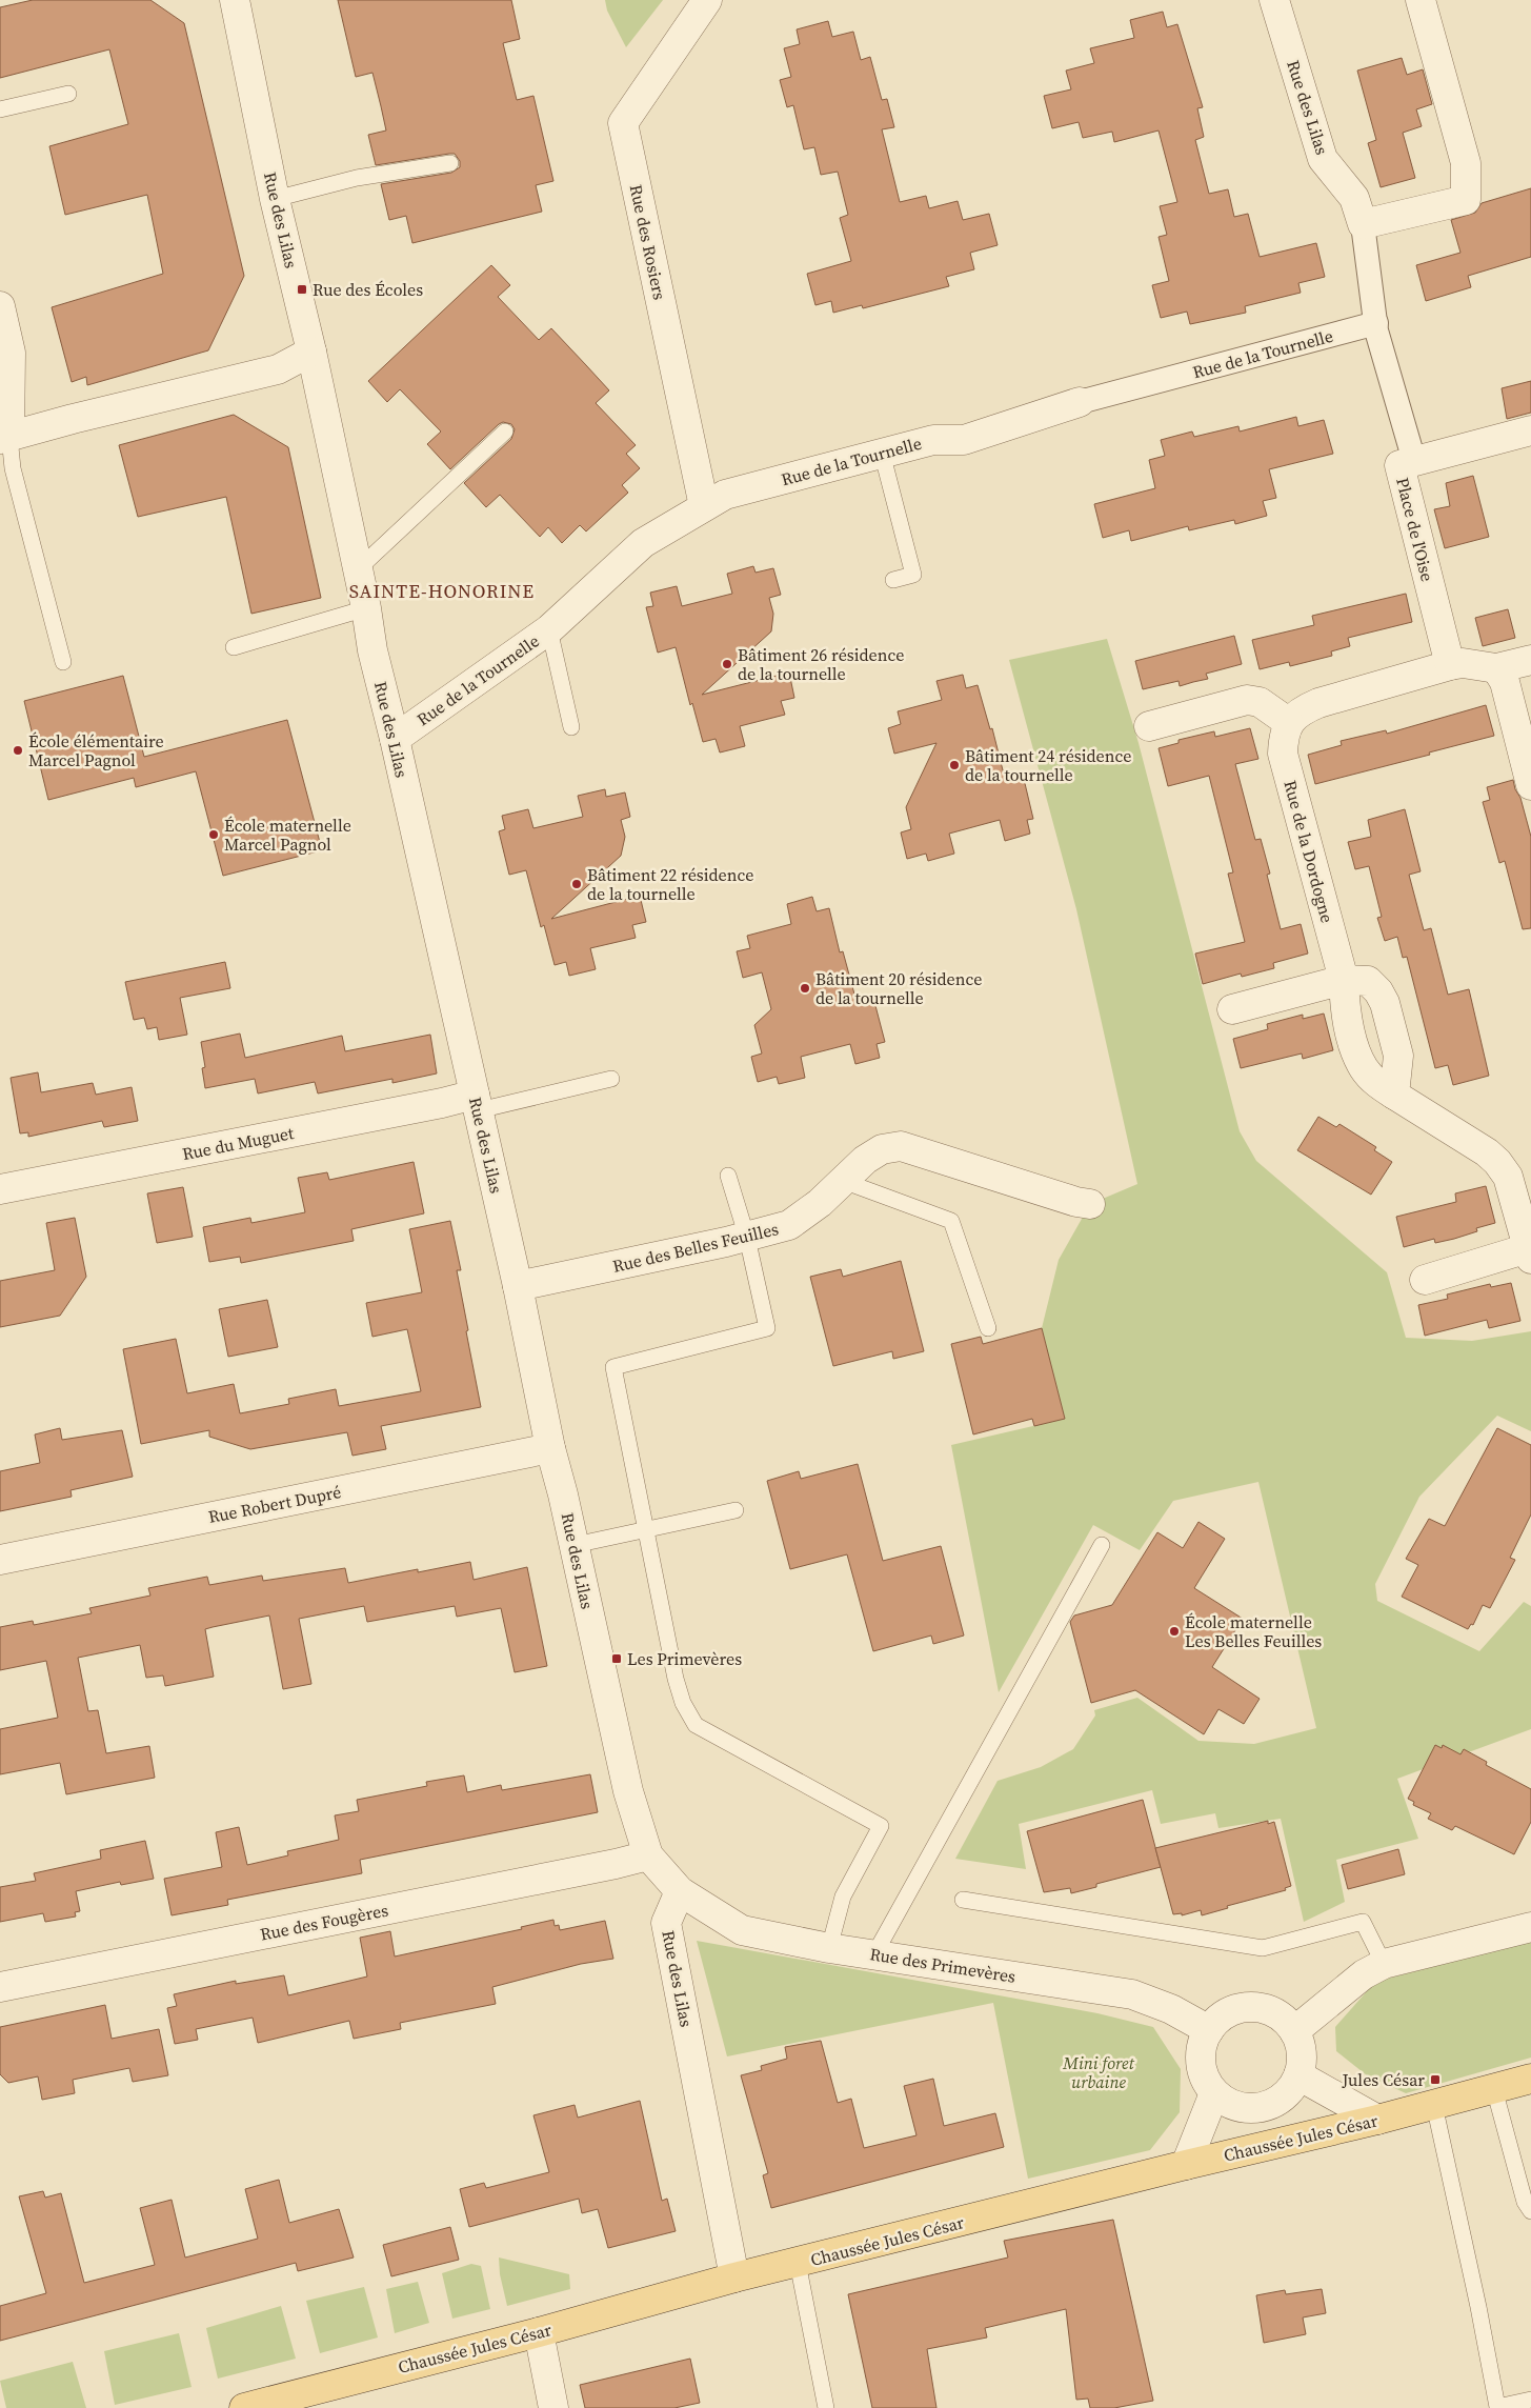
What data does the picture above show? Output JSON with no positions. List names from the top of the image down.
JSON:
{
  "streets": {
    "main road": ["Chaussée Jules César"],
    "street": [
      "Rue des Lilas",
      "Rue des Rosiers",
      "Rue de la Tournelle",
      "Place de l'Oise",
      "Rue de la Dordogne",
      "Rue du Muguet",
      "Rue des Belles Feuilles",
      "Rue Robert Dupré",
      "Rue des Fougères",
      "Rue des Primevères"
    ]
  },
  "crossings": [
    ["Rue des Lilas", "Rue de la Tournelle"],
    ["Rue des Lilas", "Place de l'Oise"],
    ["Rue des Lilas", "Rue du Muguet"],
    ["Rue des Lilas", "Rue des Belles Feuilles"],
    ["Rue des Lilas", "Rue Robert Dupré"],
    ["Rue des Lilas", "Rue des Fougères"],
    ["Rue des Lilas", "Rue des Primevères"],
    ["Rue des Lilas", "Chaussée Jules César"],
    ["Rue des Rosiers", "Rue de la Tournelle"]
  ],
  "districts": ["SAINTE-HONORINE"],
  "parks": ["Mini foret urbaine"],
  "places": {
    "transit": ["Rue des Écoles", "Les Primevères", "Jules César"],
    "other": [
      "Bâtiment 26 résidence de la tournelle",
      "École élémentaire Marcel Pagnol",
      "Bâtiment 24 résidence de la tournelle",
      "École maternelle Marcel Pagnol",
      "Bâtiment 22 résidence de la tournelle",
      "Bâtiment 20 résidence de la tournelle",
      "École maternelle Les Belles Feuilles"
    ]
  }
}
